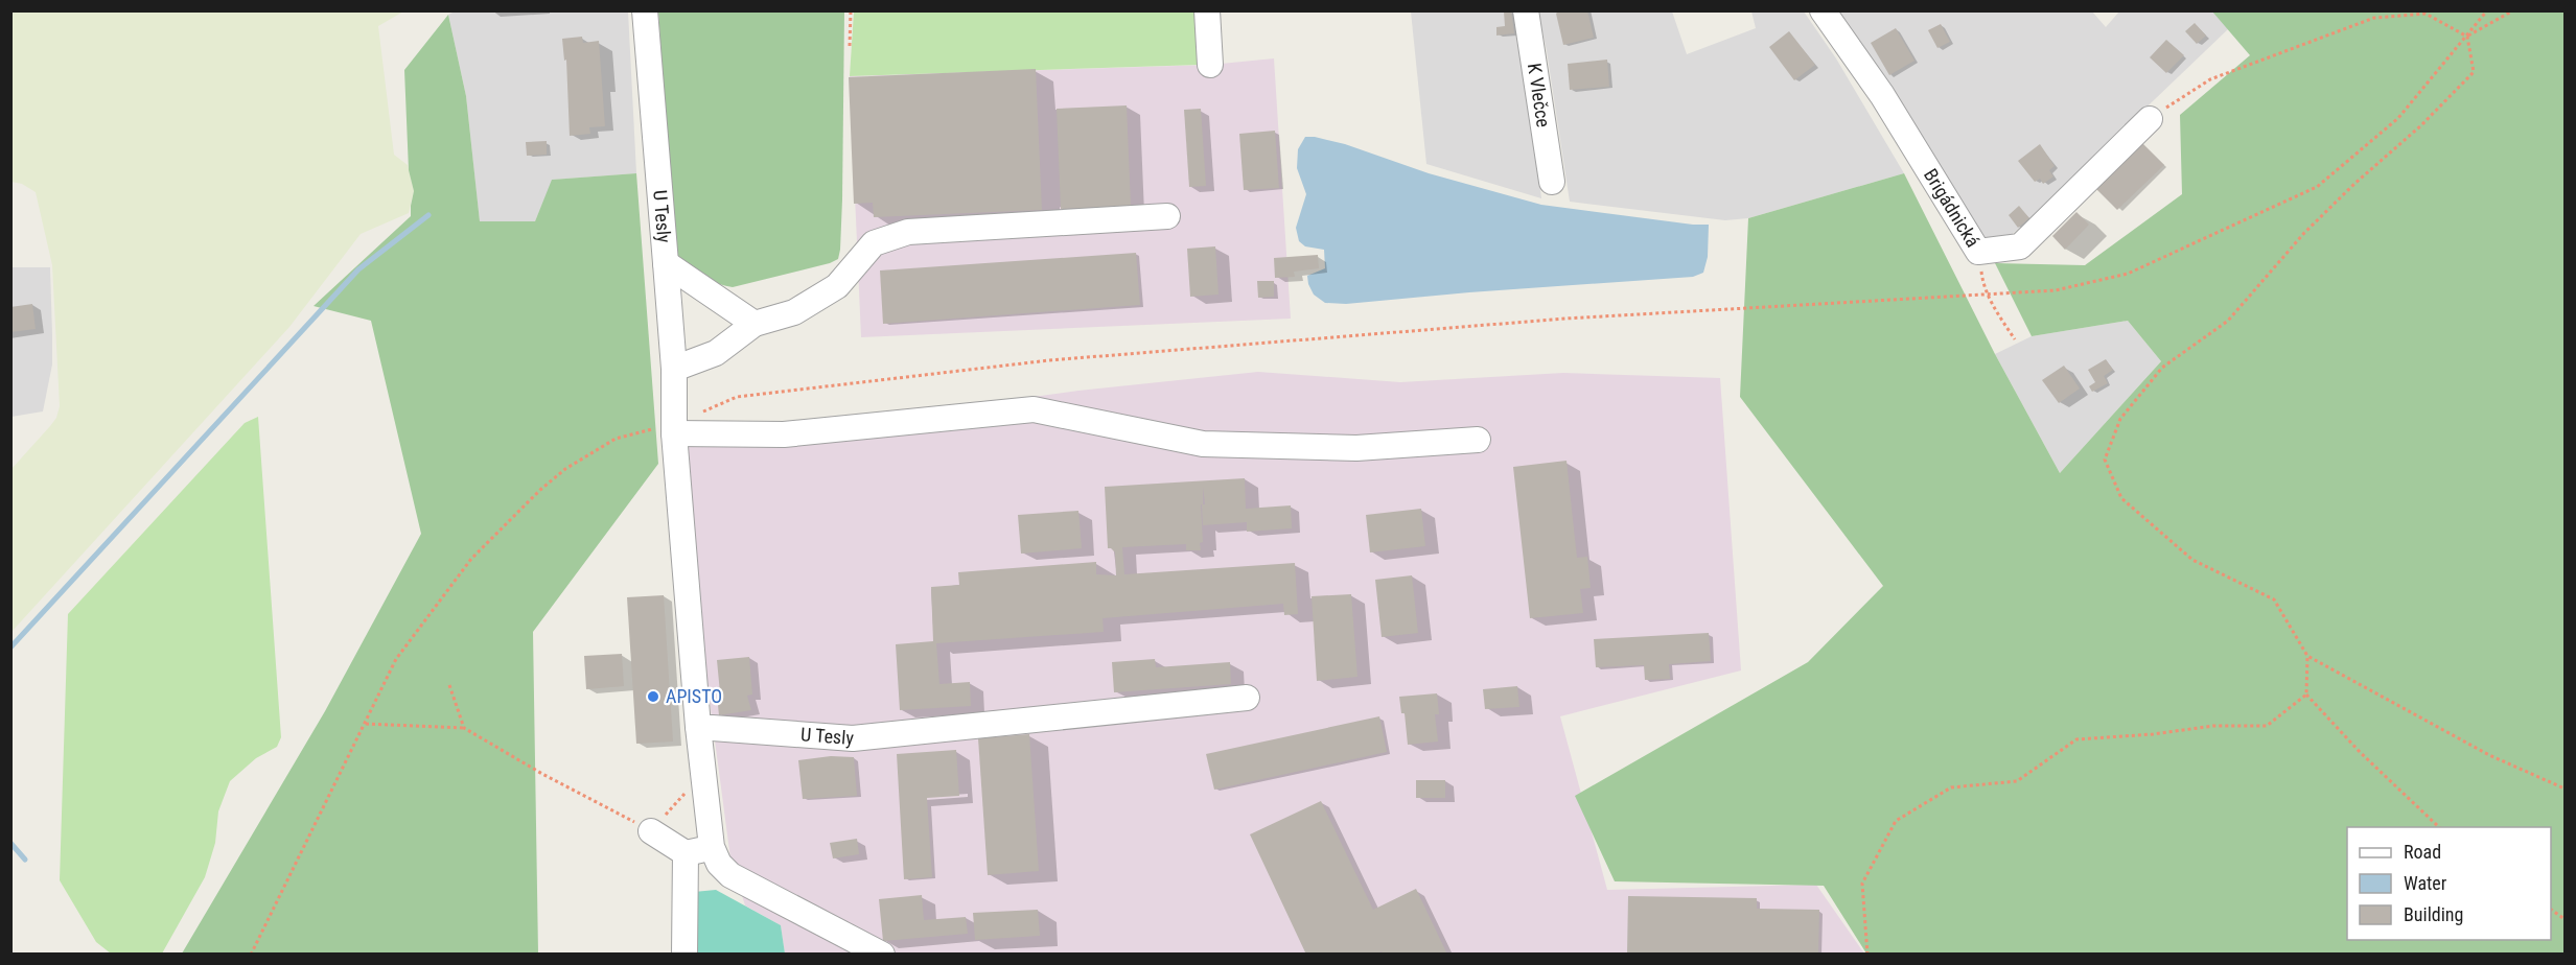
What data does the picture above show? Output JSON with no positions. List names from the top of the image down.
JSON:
{
  "streets": {
    "street": ["K Vlečce", "Brigádnická", "U Tesly"]
  },
  "places": ["APISTO"],
  "legend": ["Road", "Water", "Building"]
}
